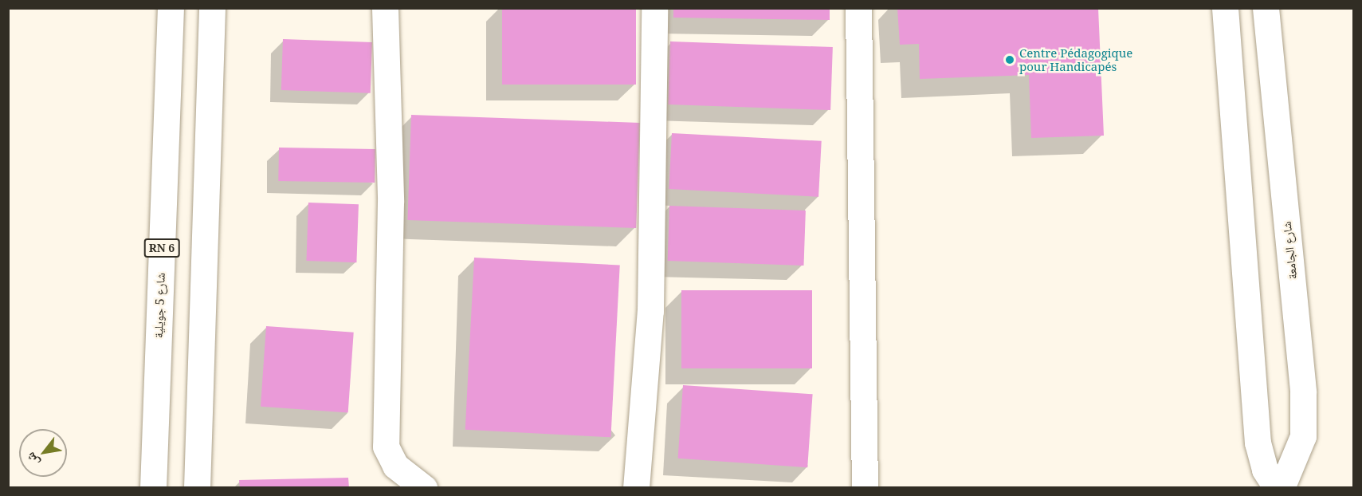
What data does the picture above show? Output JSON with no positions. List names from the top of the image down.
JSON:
{
  "streets": {
    "street": ["RN 6", "شارع الجامعة", "شارع 5 جويلية"]
  },
  "places": ["Centre Pédagogique pour Handicapés"],
  "north": "bottom left"
}
